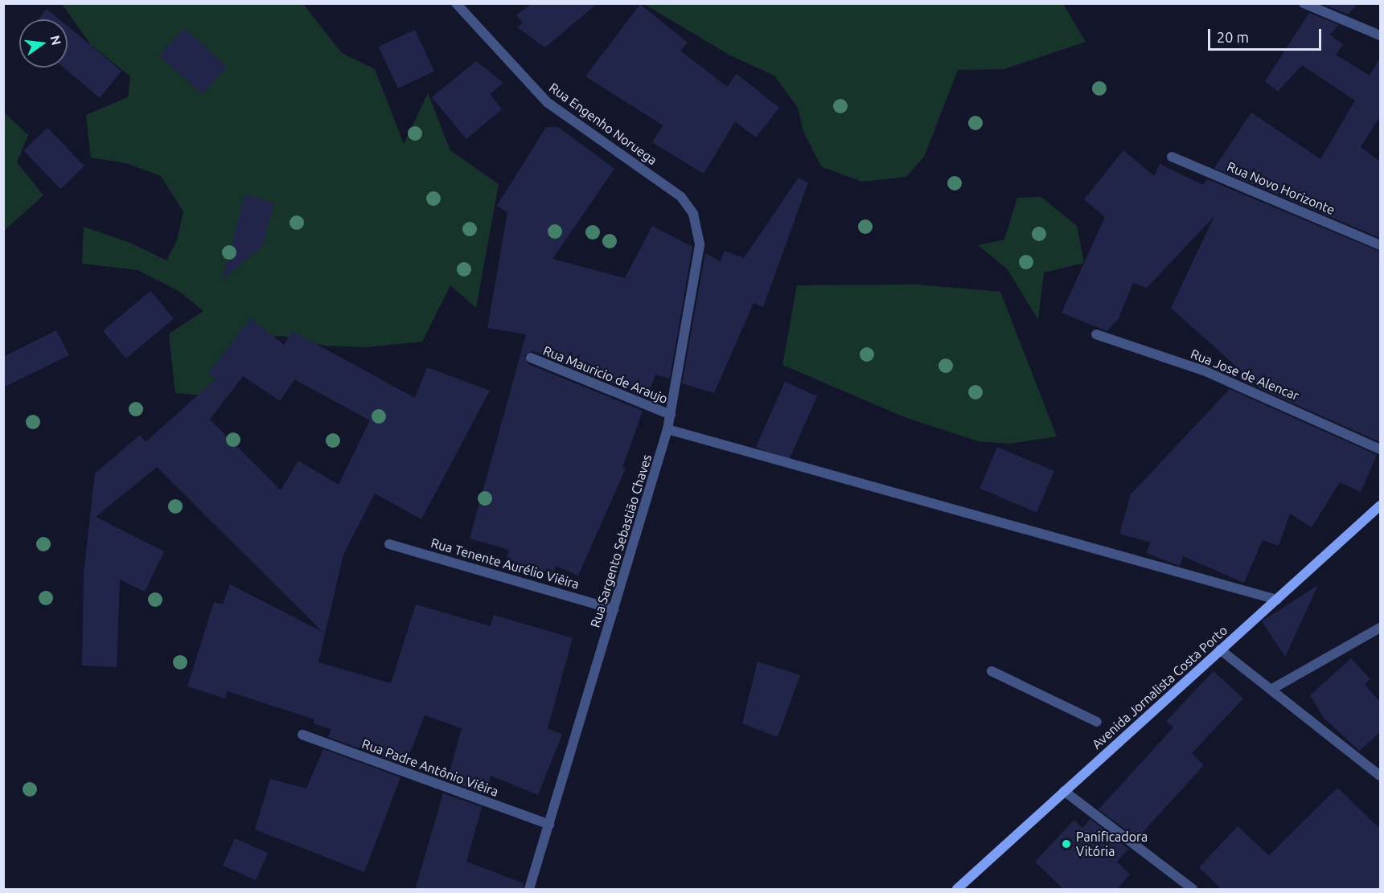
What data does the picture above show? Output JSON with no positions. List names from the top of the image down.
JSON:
{
  "streets": {
    "main road": ["Avenida Jornalista Costa Porto"],
    "street": [
      "Rua Engenho Noruega",
      "Rua Novo Horizonte",
      "Rua Mauricio de Araujo",
      "Rua Jose de Alencar",
      "Rua Sargento Sebastião Chaves",
      "Rua Tenente Aurélio Viêira",
      "Rua Padre Antônio Viêira"
    ]
  },
  "crossings": [
    ["Rua Engenho Noruega", "Rua Sargento Sebastião Chaves"],
    ["Rua Mauricio de Araujo", "Rua Sargento Sebastião Chaves"],
    ["Rua Sargento Sebastião Chaves", "Rua Tenente Aurélio Viêira"],
    ["Rua Sargento Sebastião Chaves", "Rua Padre Antônio Viêira"]
  ],
  "places": ["Panificadora Vitória"],
  "scale_bar": "20 m",
  "north": "right"
}
